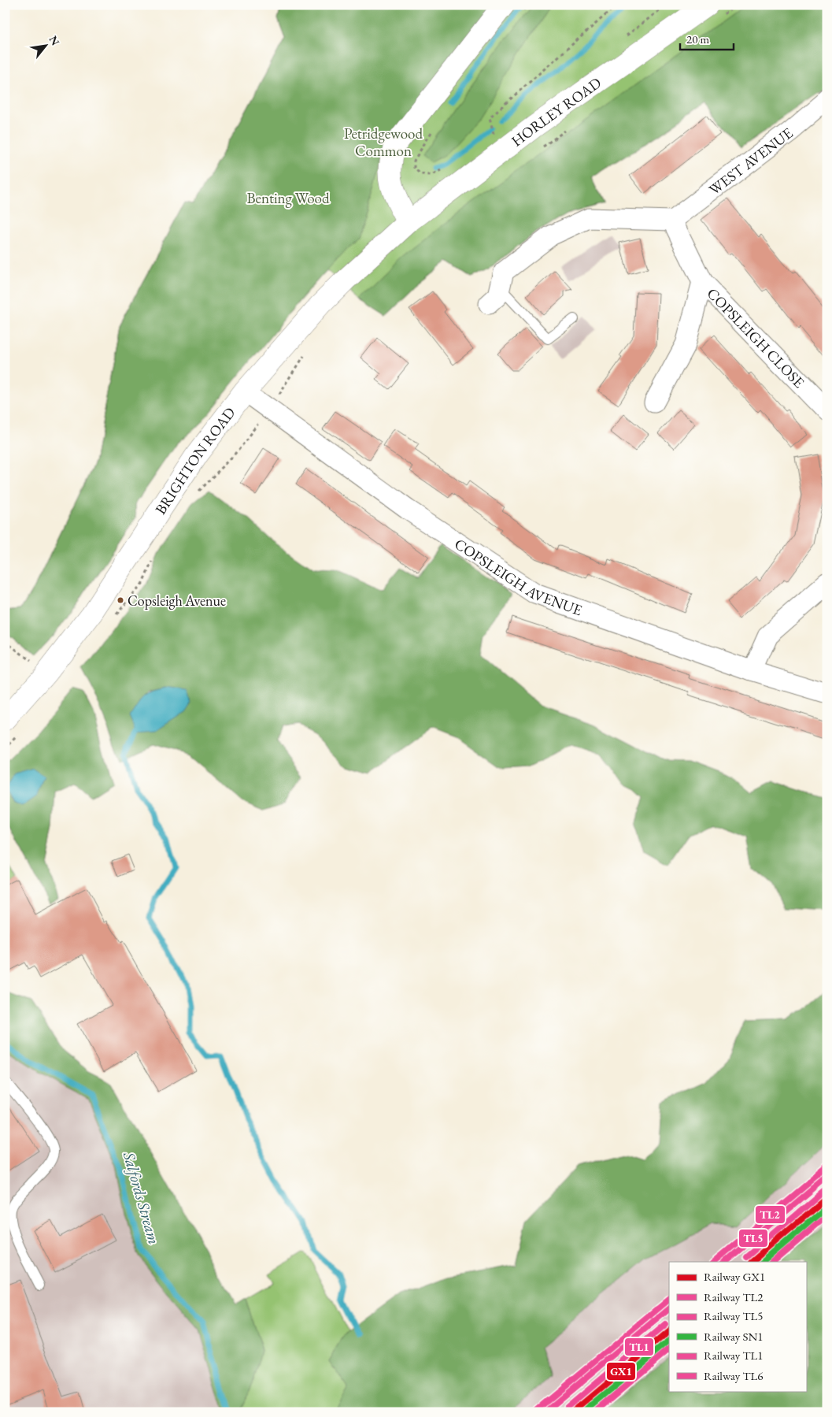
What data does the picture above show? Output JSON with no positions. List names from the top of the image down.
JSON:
{
  "streets": {
    "main road": ["HORLEY ROAD", "BRIGHTON ROAD"],
    "street": ["WEST AVENUE", "COPSLEIGH CLOSE", "COPSLEIGH AVENUE"]
  },
  "crossings": [
    ["HORLEY ROAD", "BRIGHTON ROAD"],
    ["WEST AVENUE", "COPSLEIGH CLOSE"],
    ["BRIGHTON ROAD", "COPSLEIGH AVENUE"]
  ],
  "water": ["Salfords Stream"],
  "parks": ["Petridgewood Common", "Benting Wood"],
  "places": ["Copsleigh Avenue"],
  "lines": [
    "rail line TL2",
    "rail line TL5",
    "rail line TL1",
    "rail line GX1",
    "rail line SN1",
    "rail line TL6"
  ],
  "legend": [
    "Railway GX1",
    "Railway TL2",
    "Railway TL5",
    "Railway SN1",
    "Railway TL1",
    "Railway TL6"
  ],
  "scale_bar": "20 m",
  "north": "top right"
}
